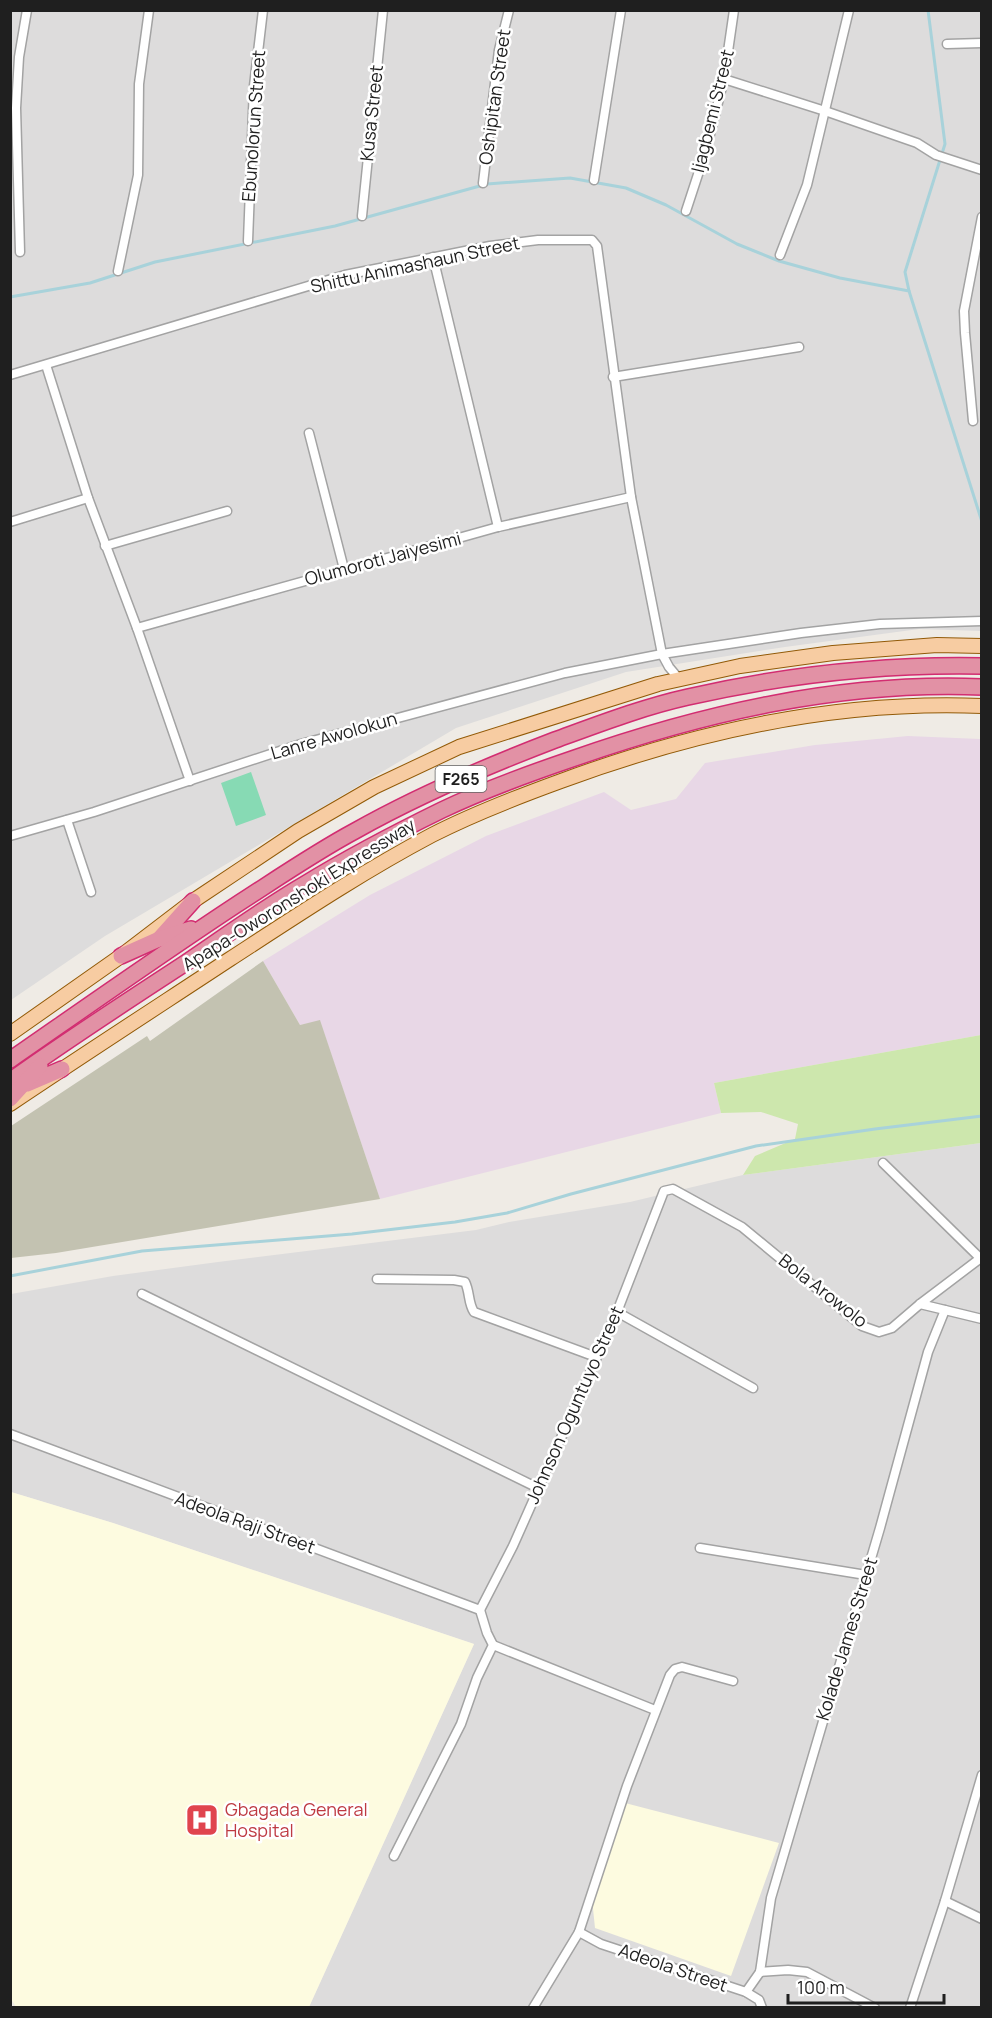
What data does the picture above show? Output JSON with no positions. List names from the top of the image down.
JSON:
{
  "streets": {
    "highway": ["F265", "Apapa-Oworonshoki Expressway"],
    "street": [
      "Oshipitan Street",
      "Ijagbemi Street",
      "Kusa Street",
      "Ebunolorun Street",
      "Shittu Animashaun Street",
      "Olumoroti Jaiyesimi",
      "Lanre Awolokun",
      "Bola Arowolo",
      "Johnson Oguntuyo Street",
      "Adeola Raji Street",
      "Kolade James Street",
      "Adeola Street"
    ]
  },
  "crossings": [
    ["Shittu Animashaun Street", "Olumoroti Jaiyesimi"],
    ["Shittu Animashaun Street", "Lanre Awolokun"],
    ["Bola Arowolo", "Johnson Oguntuyo Street"],
    ["Johnson Oguntuyo Street", "Adeola Raji Street"],
    ["Kolade James Street", "Adeola Street"]
  ],
  "places": {
    "hospital": ["Gbagada General Hospital"]
  },
  "scale_bar": "100 m"
}
